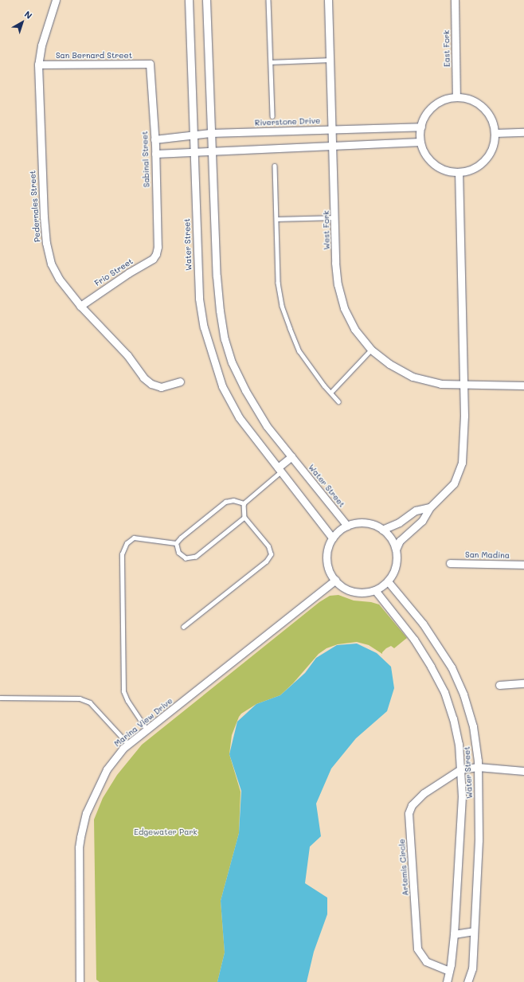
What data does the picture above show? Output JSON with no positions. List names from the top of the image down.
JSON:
{
  "streets": {
    "street": [
      "East Fork",
      "San Bernard Street",
      "Riverstone Drive",
      "Sabinal Street",
      "Pedernales Street",
      "West Fork",
      "Water Street",
      "Frio Street",
      "San Madina",
      "Marina View Drive",
      "Artemis Circle"
    ]
  },
  "crossings": [
    ["East Fork", "Riverstone Drive"],
    ["San Bernard Street", "Sabinal Street"],
    ["San Bernard Street", "Pedernales Street"],
    ["Riverstone Drive", "Sabinal Street"],
    ["Riverstone Drive", "West Fork"],
    ["Riverstone Drive", "Water Street"],
    ["Sabinal Street", "Frio Street"],
    ["Pedernales Street", "Frio Street"],
    ["Water Street", "Marina View Drive"],
    ["Water Street", "Artemis Circle"]
  ],
  "parks": ["Edgewater Park"],
  "north": "top right"
}
